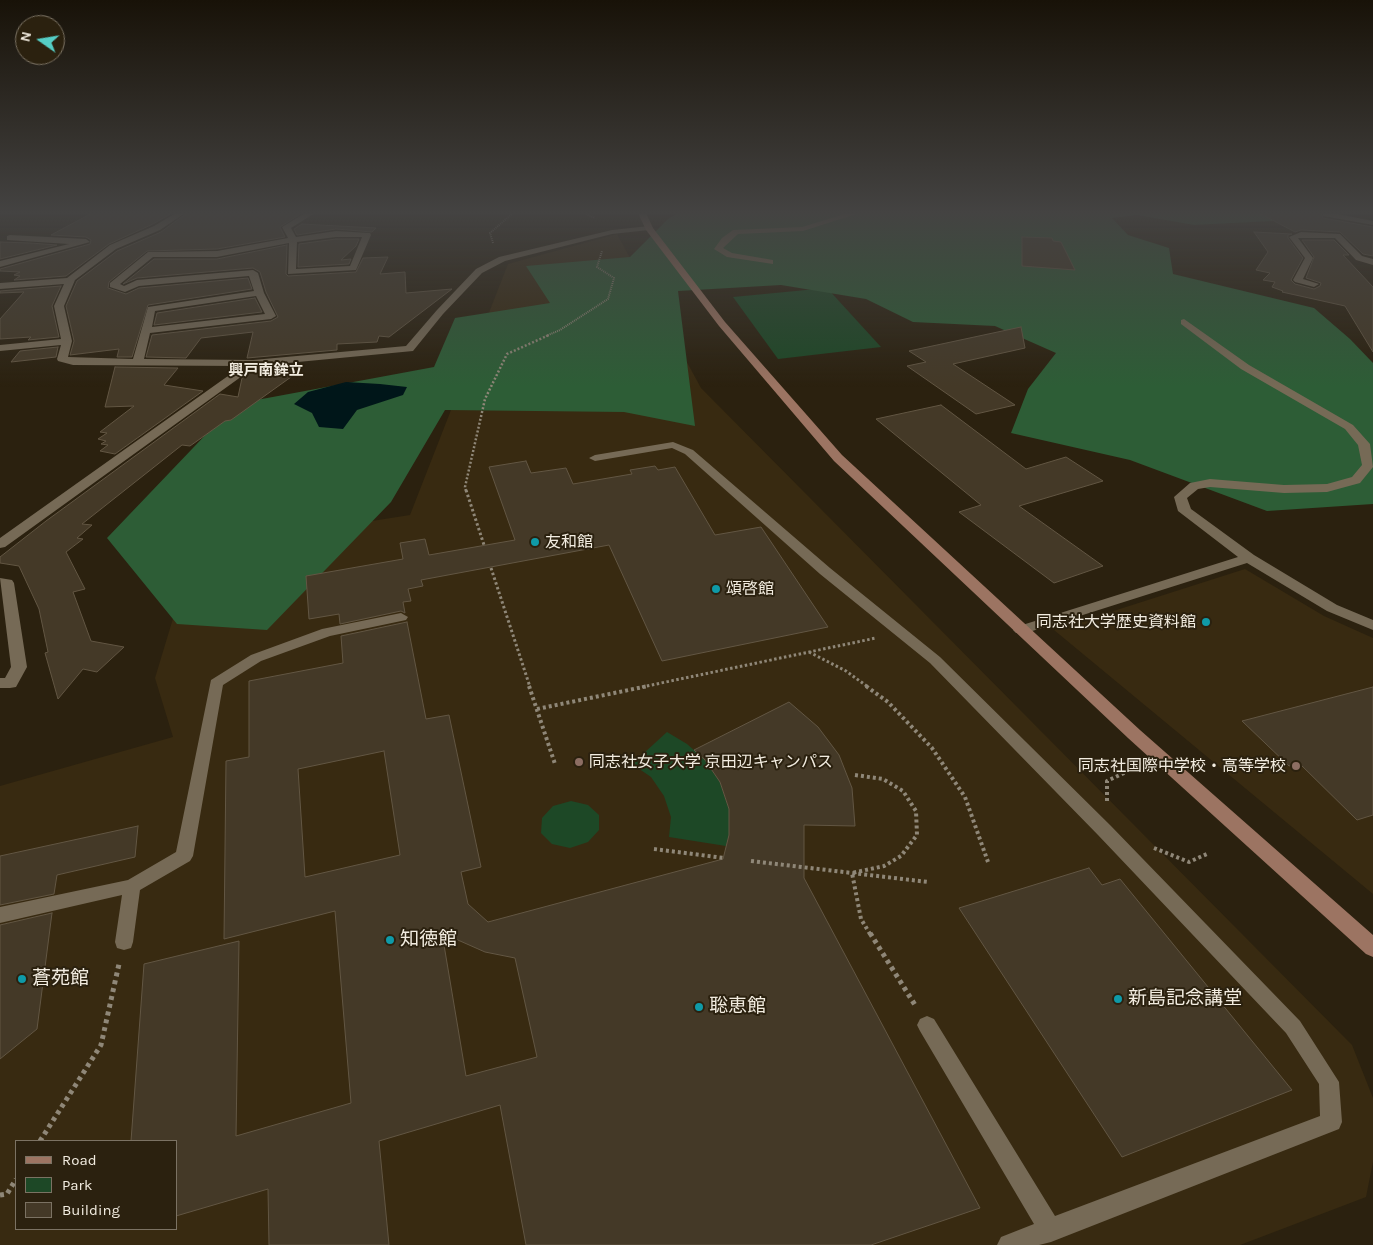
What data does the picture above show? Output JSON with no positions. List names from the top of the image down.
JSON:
{
  "districts": ["興戸南鉾立"],
  "places": [
    "友和館",
    "頌啓館",
    "同志社大学歴史資料館",
    "同志社女子大学 京田辺キャンパス",
    "同志社国際中学校・高等学校",
    "知徳館",
    "蒼苑館",
    "新島記念講堂",
    "聡恵館"
  ],
  "legend": ["Road", "Park", "Building"],
  "north": "left"
}
